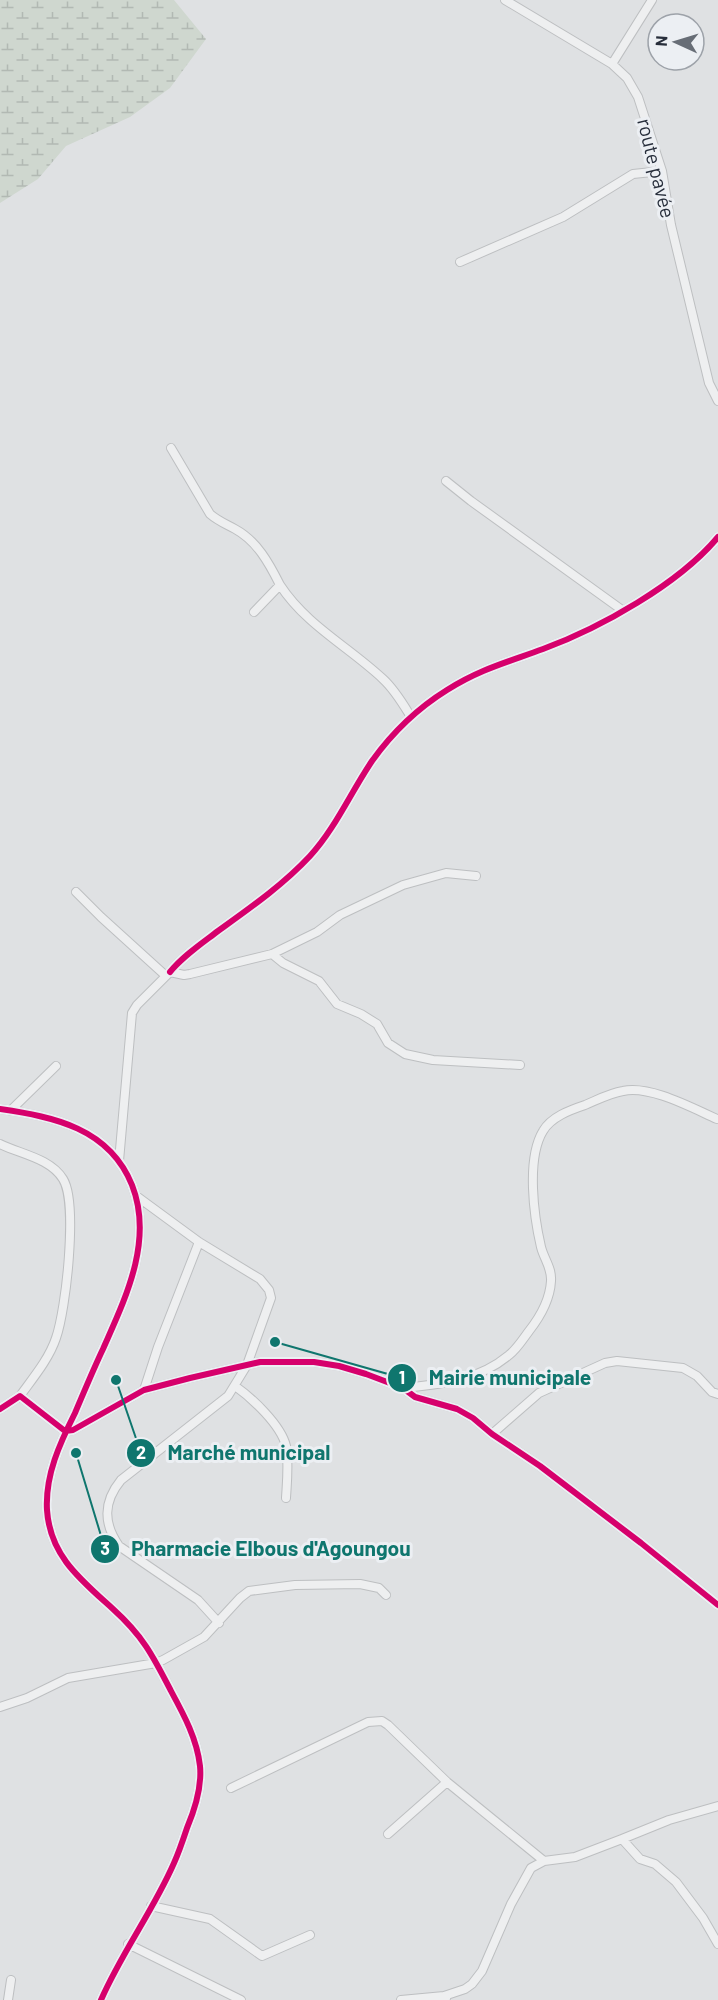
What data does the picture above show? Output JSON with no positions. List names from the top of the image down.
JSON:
{
  "streets": {
    "street": ["route pavée"]
  },
  "places": ["Mairie municipale", "Marché municipal", "Pharmacie Elbous d'Agoungou"],
  "north": "left"
}
